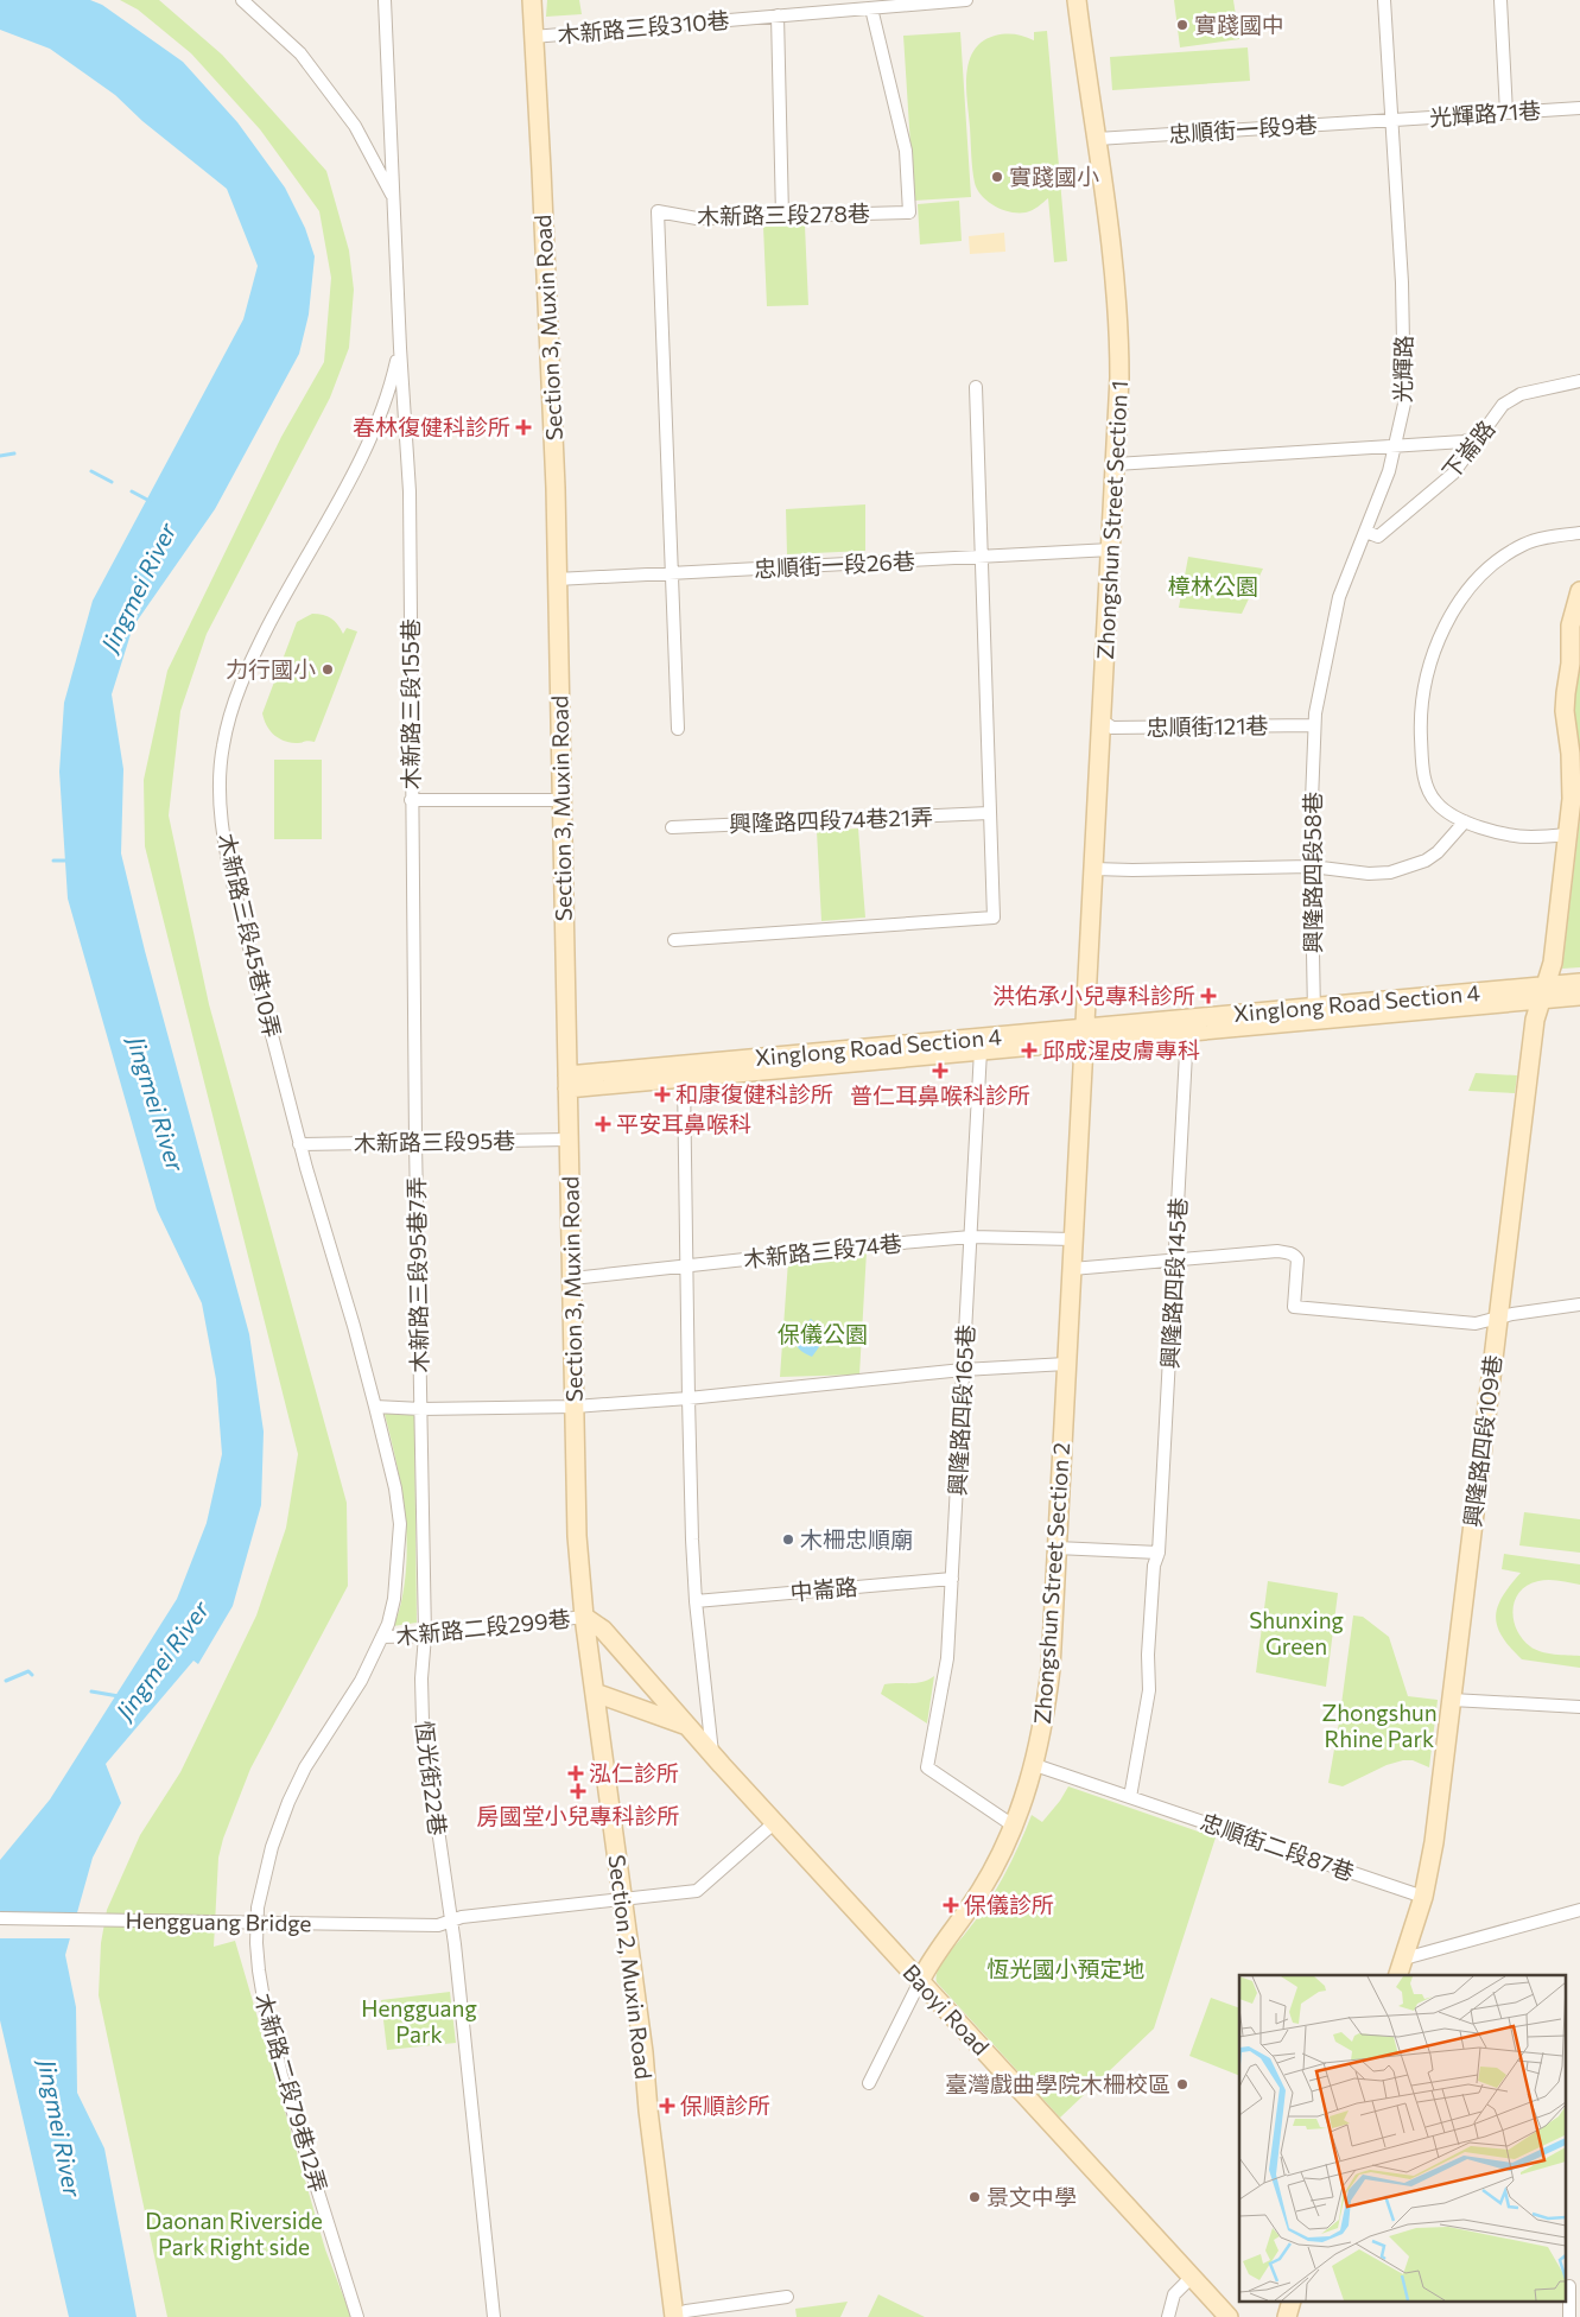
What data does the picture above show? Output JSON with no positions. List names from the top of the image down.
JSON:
{
  "streets": {
    "street": [
      "木新路三段310巷",
      "光輝路71巷",
      "忠順街一段9巷",
      "木新路三段278巷",
      "Section 3, Muxin Road",
      "光輝路",
      "下崙路",
      "Zhongshun Street Section 1",
      "忠順街一段26巷",
      "木新路三段155巷",
      "忠順街121巷",
      "興隆路四段74巷21弄",
      "興隆路四段58巷",
      "木新路三段45巷10弄",
      "Xinglong Road Section 4",
      "木新路三段95巷",
      "木新路三段74巷",
      "木新路三段95巷7弄",
      "興隆路四段145巷",
      "興隆路四段165巷",
      "興隆路四段109巷",
      "Zhongshun Street Section 2",
      "中崙路",
      "木新路二段299巷",
      "恆光街22巷",
      "忠順街二段87巷",
      "Hengguang Bridge",
      "Section 2, Muxin Road",
      "Baoyi Road",
      "木新路二段79巷12弄"
    ]
  },
  "crossings": [
    ["木新路三段310巷", "木新路三段278巷"],
    ["木新路三段310巷", "Section 3, Muxin Road"],
    ["光輝路71巷", "忠順街一段9巷"],
    ["光輝路71巷", "光輝路"],
    ["忠順街一段9巷", "光輝路"],
    ["忠順街一段9巷", "Zhongshun Street Section 1"],
    ["木新路三段278巷", "忠順街一段26巷"],
    ["Section 3, Muxin Road", "忠順街一段26巷"],
    ["Section 3, Muxin Road", "木新路三段155巷"],
    ["Section 3, Muxin Road", "Xinglong Road Section 4"],
    ["Section 3, Muxin Road", "木新路三段95巷"],
    ["Section 3, Muxin Road", "木新路三段74巷"],
    ["Section 3, Muxin Road", "木新路二段299巷"],
    ["Section 3, Muxin Road", "Section 2, Muxin Road"],
    ["Section 3, Muxin Road", "Baoyi Road"],
    ["光輝路", "下崙路"],
    ["光輝路", "忠順街121巷"],
    ["光輝路", "興隆路四段58巷"],
    ["Zhongshun Street Section 1", "忠順街一段26巷"],
    ["Zhongshun Street Section 1", "忠順街121巷"],
    ["Zhongshun Street Section 1", "Xinglong Road Section 4"],
    ["Zhongshun Street Section 1", "Zhongshun Street Section 2"],
    ["木新路三段155巷", "木新路三段45巷10弄"],
    ["木新路三段155巷", "木新路三段95巷7弄"],
    ["忠順街121巷", "興隆路四段58巷"],
    ["興隆路四段58巷", "Xinglong Road Section 4"],
    ["木新路三段45巷10弄", "木新路三段95巷"],
    ["木新路三段45巷10弄", "木新路二段299巷"],
    ["木新路三段45巷10弄", "木新路二段79巷12弄"],
    ["Xinglong Road Section 4", "興隆路四段145巷"],
    ["Xinglong Road Section 4", "興隆路四段165巷"],
    ["Xinglong Road Section 4", "興隆路四段109巷"],
    ["Xinglong Road Section 4", "Zhongshun Street Section 2"],
    ["木新路三段95巷", "木新路三段95巷7弄"],
    ["木新路三段74巷", "興隆路四段165巷"],
    ["木新路三段74巷", "Zhongshun Street Section 2"],
    ["木新路三段95巷7弄", "木新路二段299巷"],
    ["木新路三段95巷7弄", "恆光街22巷"],
    ["興隆路四段145巷", "忠順街二段87巷"],
    ["興隆路四段165巷", "Zhongshun Street Section 2"],
    ["興隆路四段165巷", "中崙路"],
    ["興隆路四段109巷", "忠順街二段87巷"],
    ["Zhongshun Street Section 2", "忠順街二段87巷"],
    ["Zhongshun Street Section 2", "Baoyi Road"],
    ["木新路二段299巷", "恆光街22巷"],
    ["木新路二段299巷", "Section 2, Muxin Road"],
    ["木新路二段299巷", "Baoyi Road"],
    ["木新路二段299巷", "木新路二段79巷12弄"],
    ["恆光街22巷", "Hengguang Bridge"],
    ["Section 2, Muxin Road", "Baoyi Road"]
  ],
  "water": ["Jingmei River"],
  "parks": [
    "樟林公園",
    "保儀公園",
    "Shunxing Green",
    "Zhongshun Rhine Park",
    "恆光國小預定地",
    "Hengguang Park",
    "Daonan Riverside Park Right side"
  ],
  "places": {
    "other": [
      "實踐國中",
      "實踐國小",
      "力行國小",
      "木柵忠順廟",
      "臺灣戲曲學院木柵校區",
      "景文中學"
    ],
    "health": [
      "春林復健科診所",
      "洪佑承小兒專科診所",
      "邱成湦皮膚專科",
      "普仁耳鼻喉科診所",
      "和康復健科診所",
      "平安耳鼻喉科",
      "泓仁診所",
      "房國堂小兒專科診所",
      "保儀診所",
      "保順診所"
    ]
  }
}
